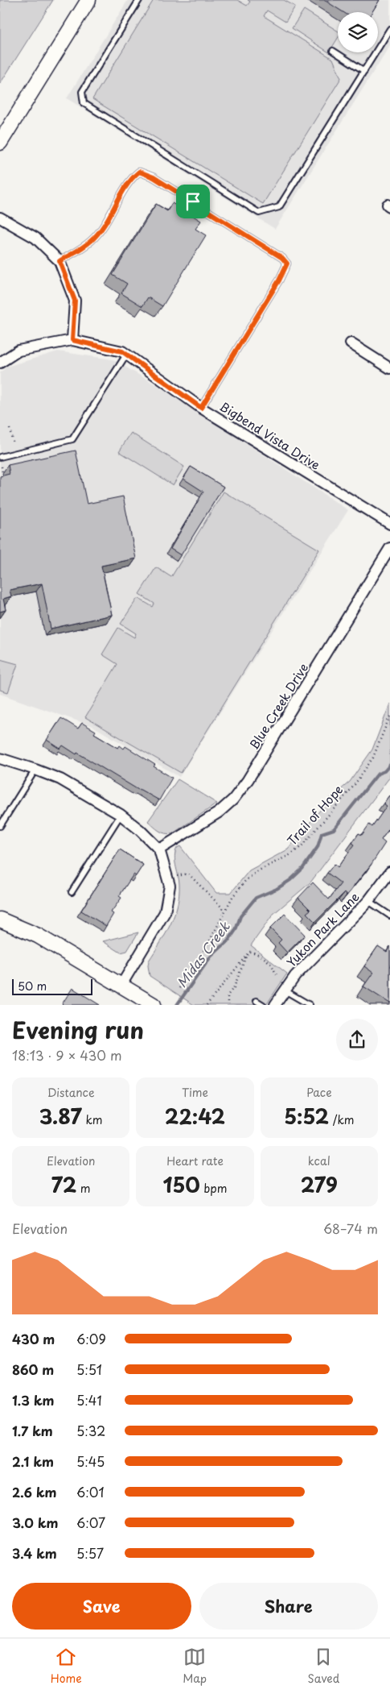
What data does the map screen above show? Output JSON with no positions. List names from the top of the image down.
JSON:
{
  "streets": {
    "street": ["Bigbend Vista Drive", "Blue Creek Drive", "Yukon Park Lane"],
    "path": ["Trail of Hope"]
  },
  "water": ["Midas Creek"],
  "scale_bar": "50 m",
  "page": {
    "scale": "50 m",
    "heading": ["Evening run", "18:13 · 9 × 430 m"],
    "stats": [
      ["Distance", "3.87 km"],
      ["Time", "22:42"],
      ["Pace", "5:52 /km"],
      ["Elevation", "72 m"],
      ["Heart rate", "150 bpm"],
      ["kcal", "279"]
    ],
    "chart": ["Elevation", "68–74 m"],
    "list": [
      {
        "name": "430 m",
        "note": "6:09"
      },
      {
        "name": "860 m",
        "note": "5:51"
      },
      {
        "name": "1.3 km",
        "note": "5:41"
      },
      {
        "name": "1.7 km",
        "note": "5:32"
      },
      {
        "name": "2.1 km",
        "note": "5:45"
      },
      {
        "name": "2.6 km",
        "note": "6:01"
      },
      {
        "name": "3.0 km",
        "note": "6:07"
      },
      {
        "name": "3.4 km",
        "note": "5:57"
      }
    ],
    "buttons": ["Save", "Share"],
    "tabs": ["Home", "Map", "Saved"]
  }
}
